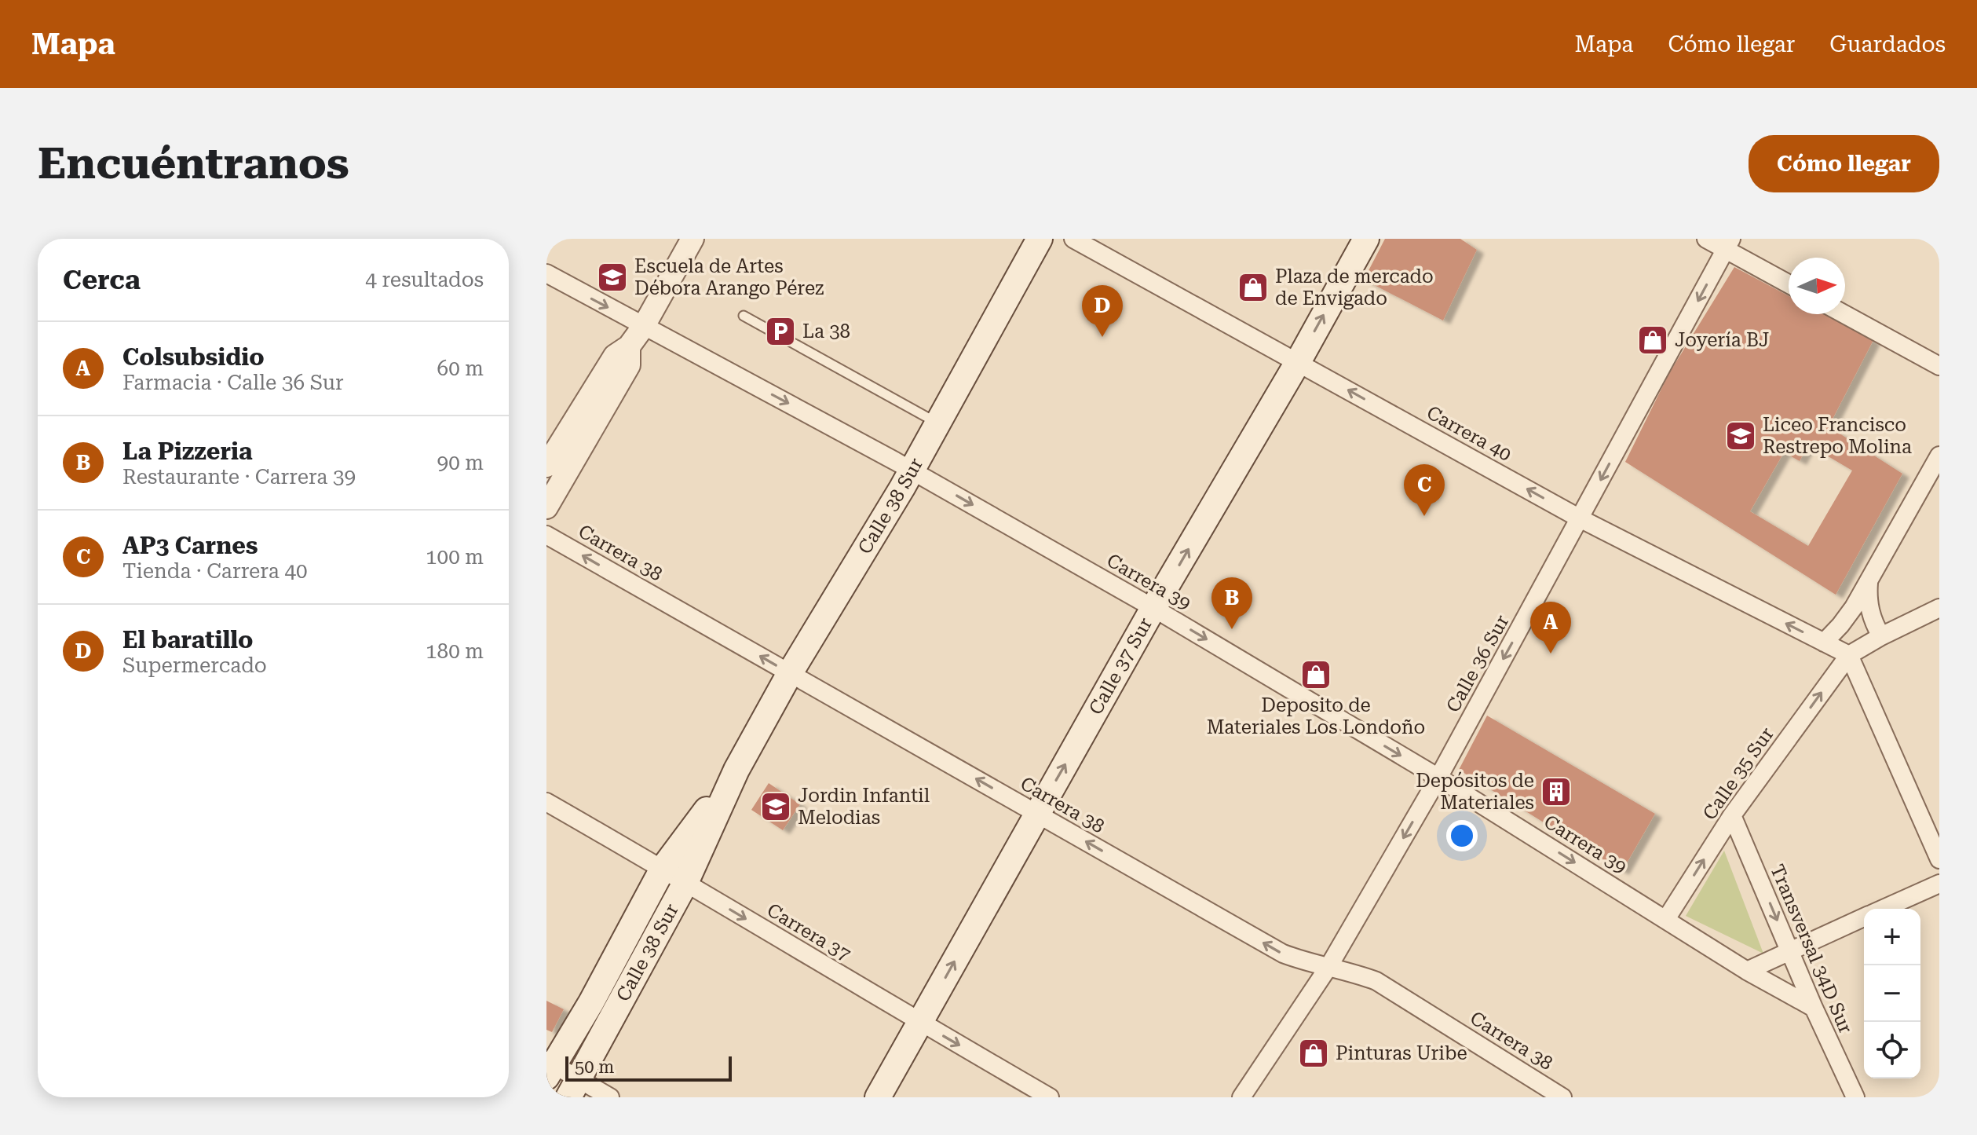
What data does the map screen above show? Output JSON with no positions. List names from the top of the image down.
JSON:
{
  "streets": {
    "main road": ["Calle 38 Sur", "Calle 37 Sur"],
    "street": [
      "Carrera 40",
      "Carrera 38",
      "Carrera 39",
      "Calle 36 Sur",
      "Calle 35 Sur",
      "Carrera 37",
      "Transversal 34D Sur"
    ]
  },
  "crossings": [
    ["Carrera 40", "Calle 36 Sur"],
    ["Carrera 40", "Calle 37 Sur"],
    ["Carrera 40", "Calle 35 Sur"],
    ["Calle 38 Sur", "Carrera 38"],
    ["Calle 38 Sur", "Carrera 39"],
    ["Calle 38 Sur", "Carrera 37"],
    ["Carrera 38", "Calle 36 Sur"],
    ["Carrera 38", "Calle 37 Sur"],
    ["Carrera 39", "Calle 36 Sur"],
    ["Carrera 39", "Calle 37 Sur"],
    ["Carrera 39", "Calle 35 Sur"],
    ["Carrera 39", "Transversal 34D Sur"],
    ["Calle 37 Sur", "Carrera 37"],
    ["Calle 35 Sur", "Transversal 34D Sur"]
  ],
  "one_way": [
    "Carrera 40",
    "Carrera 38",
    "Carrera 39",
    "Calle 36 Sur",
    "Calle 37 Sur",
    "Calle 35 Sur",
    "Carrera 37",
    "Transversal 34D Sur"
  ],
  "places": {
    "school or university": ["Escuela de Artes Débora Arango Pérez", "Liceo Francisco Restrepo Molina", "Jordin Infantil Melodias"],
    "shop": [
      "Plaza de mercado de Envigado",
      "Joyería BJ",
      "Deposito de Materiales Los Londoño",
      "Pinturas Uribe"
    ],
    "parking": ["La 38"],
    "building": ["Depósitos de Materiales"]
  },
  "scale_bar": "50 m",
  "north": "right",
  "page": {
    "header": "Mapa",
    "nav": ["Mapa", "Cómo llegar", "Guardados"],
    "buttons": "Cómo llegar",
    "title": "Encuéntranos",
    "heading": ["Cerca", "4 resultados"],
    "pins": [
      "D",
      "C",
      "B",
      "A"
    ],
    "list": [
      {
        "mark": "A",
        "name": "Colsubsidio",
        "note": "Farmacia · Calle 36 Sur",
        "value": "60 m"
      },
      {
        "mark": "B",
        "name": "La Pizzeria",
        "note": "Restaurante · Carrera 39",
        "value": "90 m"
      },
      {
        "mark": "C",
        "name": "AP3 Carnes",
        "note": "Tienda · Carrera 40",
        "value": "100 m"
      },
      {
        "mark": "D",
        "name": "El baratillo",
        "note": "Supermercado",
        "value": "180 m"
      }
    ],
    "map_buttons": ["+", "−"],
    "scale": "50 m"
  }
}
